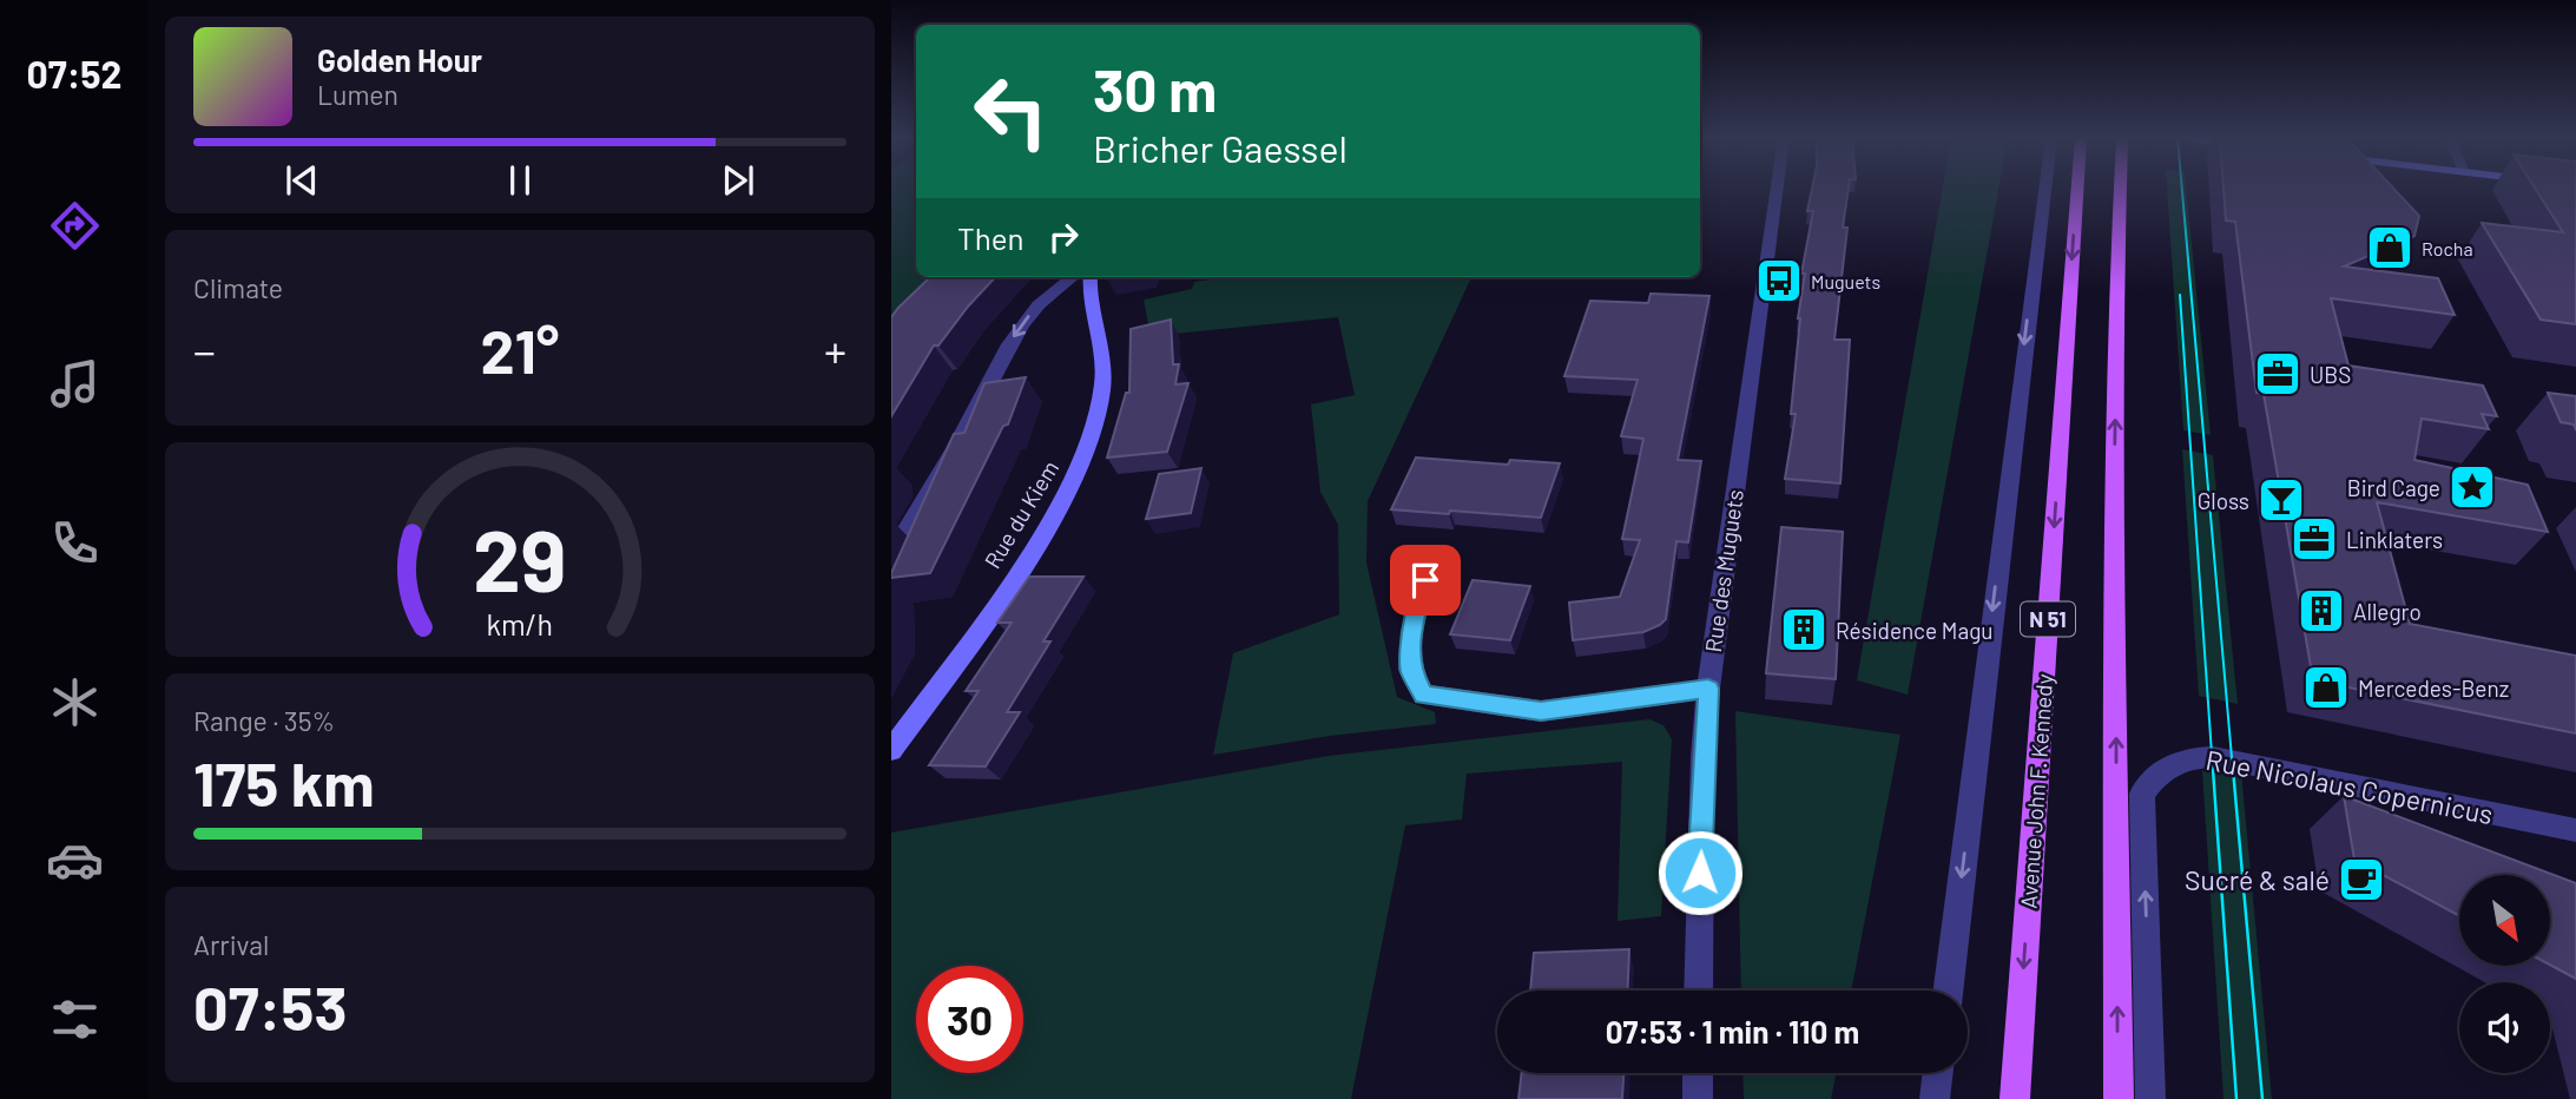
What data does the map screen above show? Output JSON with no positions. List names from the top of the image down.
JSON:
{
  "streets": {
    "main road": ["Rue du Kiem", "N 51", "Avenue John F. Kennedy"],
    "street": ["Rue des Muguets", "Rue Nicolaus Copernicus"]
  },
  "places": {
    "shop": ["Rocha", "Mercedes-Benz"],
    "bus stop": ["Muguets"],
    "office": ["UBS", "Linklaters"],
    "place": ["Bird Cage"],
    "bar": ["Gloss"],
    "building": ["Allegro", "Résidence Magu"],
    "cafe": ["Sucré & salé"]
  },
  "north": "bottom right",
  "page": {
    "tabs": "07:52",
    "turn": ["30 m", "Bricher Gaessel"],
    "song": ["Golden Hour", "Lumen"],
    "then": "Then",
    "tile": [
      "Climate",
      ["Range · 35%", "175 km"],
      ["Arrival", "07:53"]
    ],
    "heat": ["−", "21°", "+"],
    "limit": "30",
    "trip": "07:53 · 1 min · 110 m",
    "gauge": ["29", "km/h"]
  }
}
